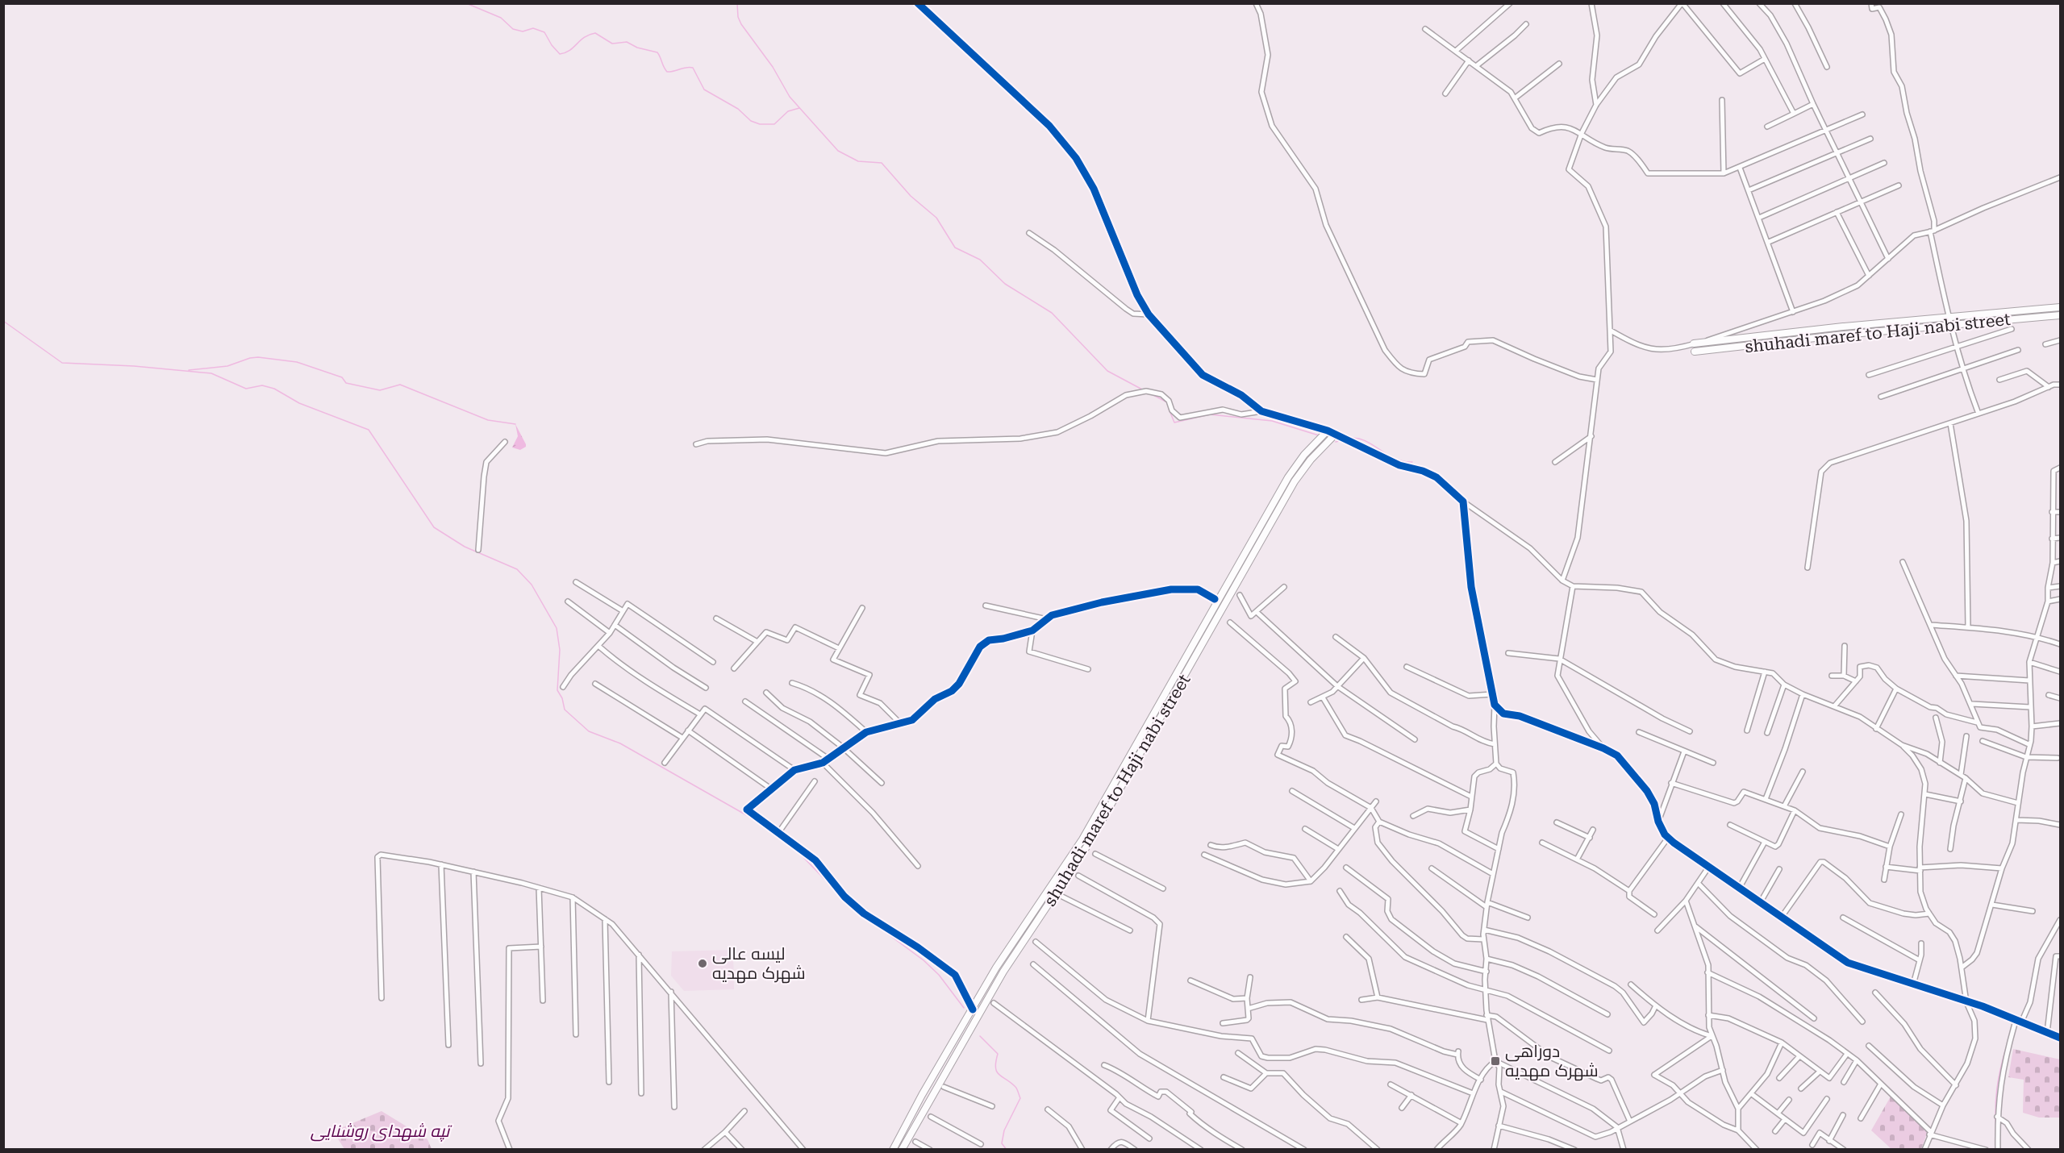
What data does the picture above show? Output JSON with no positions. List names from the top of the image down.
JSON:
{
  "streets": {
    "main road": ["shuhadi maref to Haji nabi street"]
  },
  "parks": ["تپه شهدای روشنایی"],
  "places": {
    "other": ["لیسه عالی شهرک مهدیه"],
    "transit": ["دوراهی شهرک مهدیه"]
  }
}
